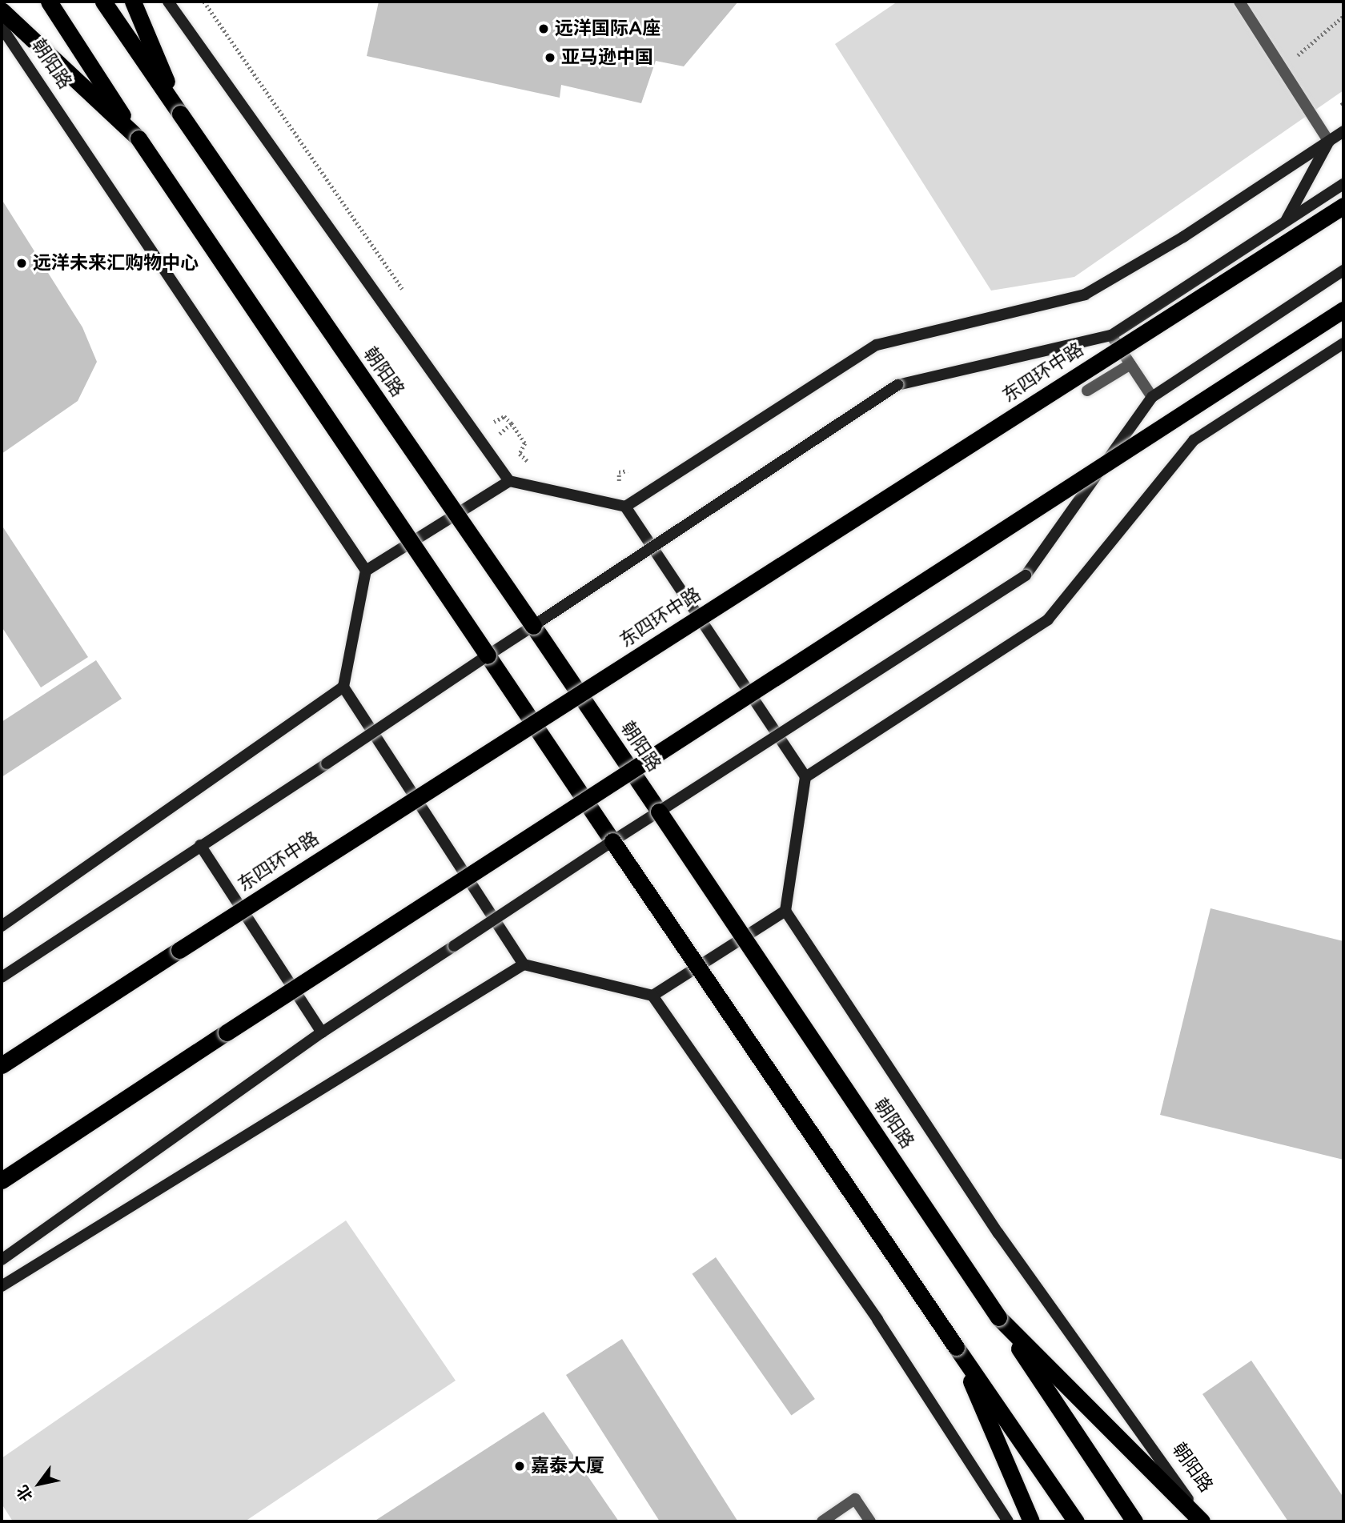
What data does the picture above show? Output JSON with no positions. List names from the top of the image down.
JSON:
{
  "streets": {
    "highway": ["朝阳路", "东四环中路"]
  },
  "crossings": [
    ["朝阳路", "东四环中路"]
  ],
  "places": [
    "远洋国际A座",
    "亚马逊中国",
    "远洋未来汇购物中心",
    "嘉泰大厦"
  ],
  "north": "bottom left"
}
